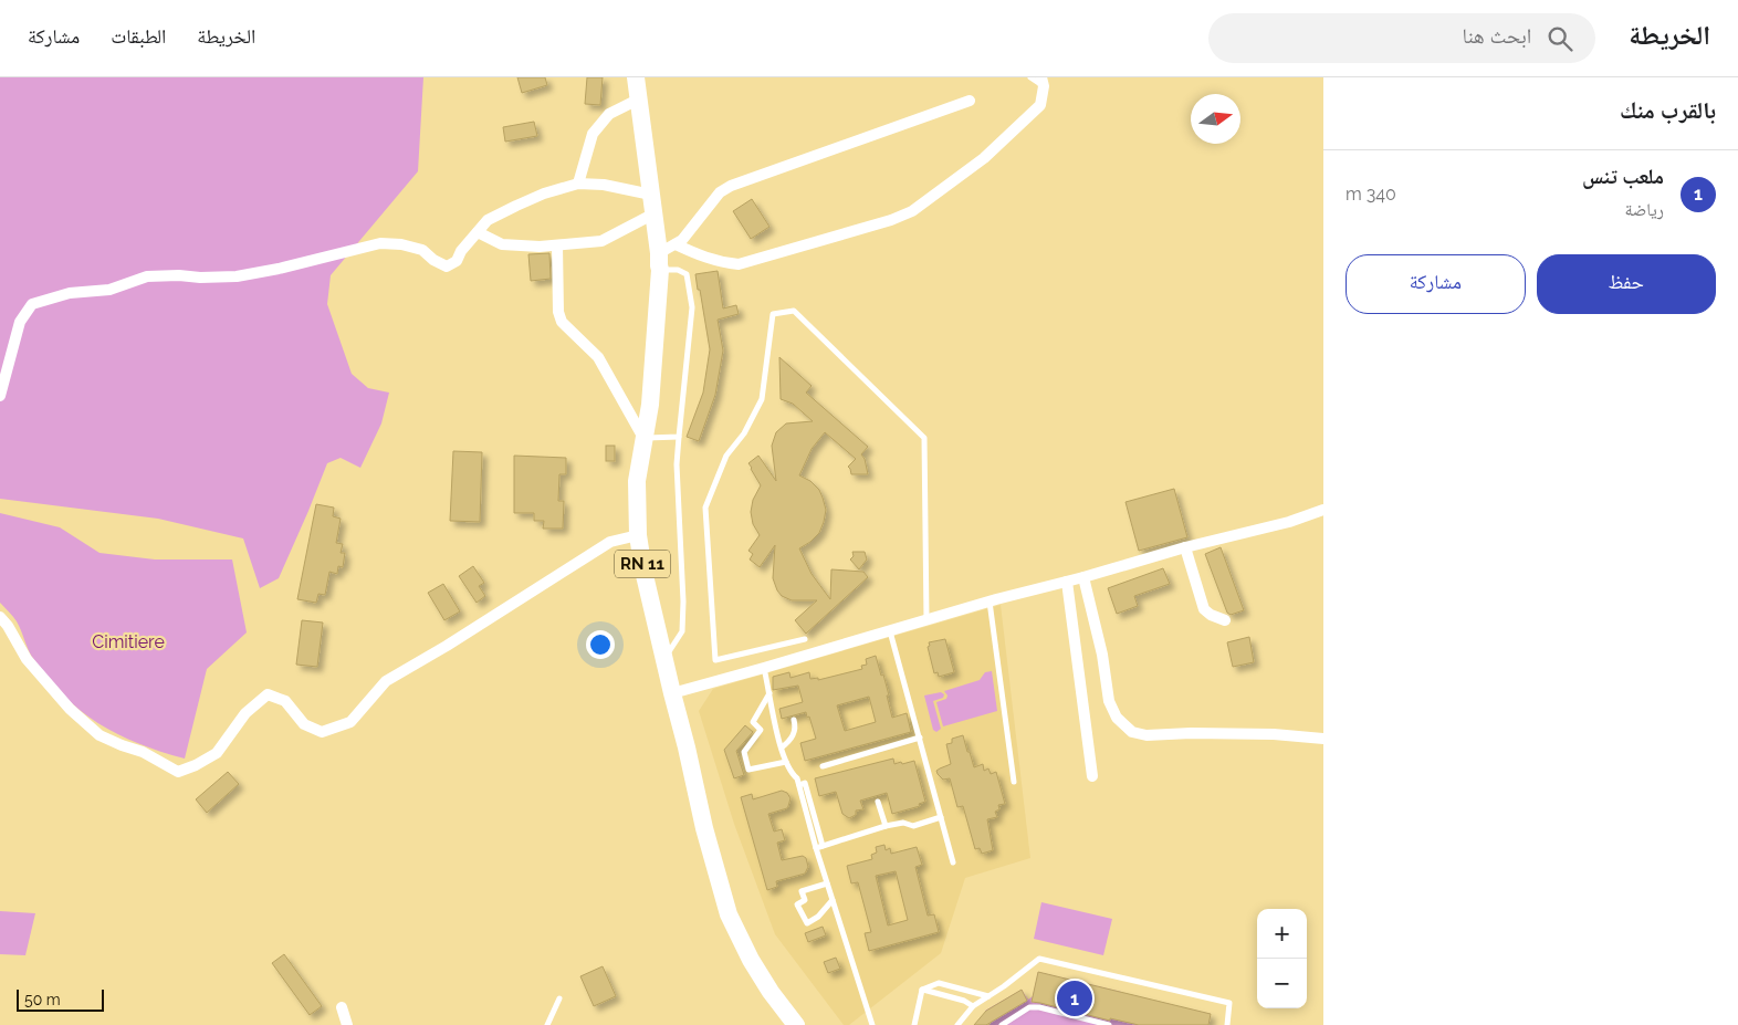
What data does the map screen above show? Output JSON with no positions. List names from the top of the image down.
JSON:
{
  "streets": {
    "main road": ["RN 11"]
  },
  "parks": ["Cimitiere"],
  "scale_bar": "50 m",
  "north": "right",
  "page": {
    "header": "الخريطة",
    "search": "ابحث هنا",
    "nav": ["الخريطة", "الطبقات", "مشاركة"],
    "heading": "بالقرب منك",
    "list": [
      {
        "mark": "1",
        "name": "ملعب تنس",
        "note": "رياضة",
        "value": "340 m"
      }
    ],
    "buttons": ["حفظ", "مشاركة"],
    "map_buttons": ["+", "−"],
    "pins": "1",
    "scale": "50 m"
  }
}
